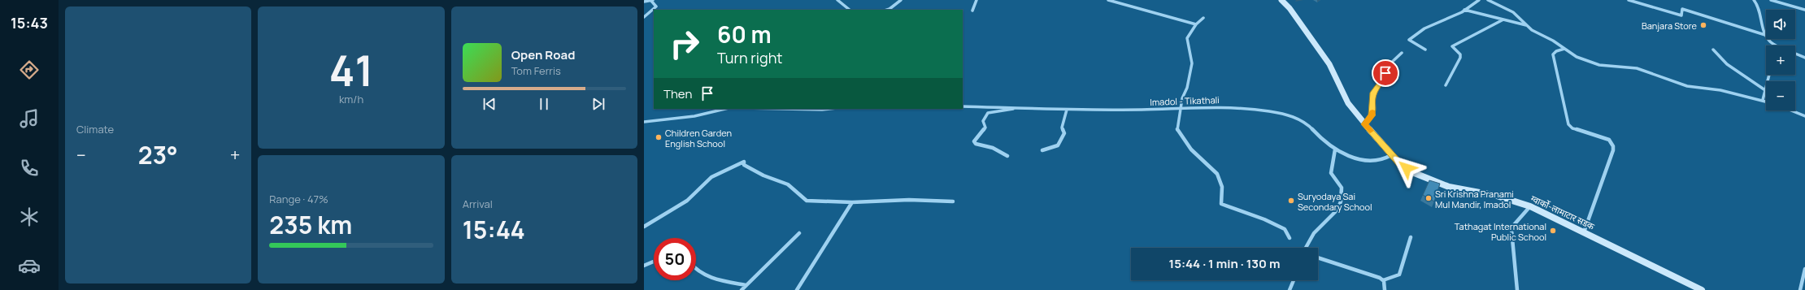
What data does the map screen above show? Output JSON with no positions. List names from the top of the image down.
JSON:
{
  "streets": {
    "main road": ["ग्वार्को-लामाटार सडक"],
    "street": ["Imadol - Tikathali"]
  },
  "crossings": [
    ["Imadol - Tikathali", "ग्वार्को-लामाटार सडक"]
  ],
  "places": [
    "Banjara Store",
    "Children Garden English School",
    "Sri Krishna Pranami Mul Mandir, Imadol",
    "Suryodaya Sai Secondary School",
    "Tathagat International Public School"
  ],
  "page": {
    "tabs": "15:43",
    "tile": [
      "Climate",
      ["41", "km/h"],
      ["Range · 47%", "235 km"],
      ["Arrival", "15:44"]
    ],
    "map_buttons": ["+", "−"],
    "turn": ["60 m", "Turn right"],
    "song": ["Open Road", "Tom Ferris"],
    "then": "Then",
    "heat": ["−", "23°", "+"],
    "limit": "50",
    "trip": "15:44 · 1 min · 130 m"
  }
}
